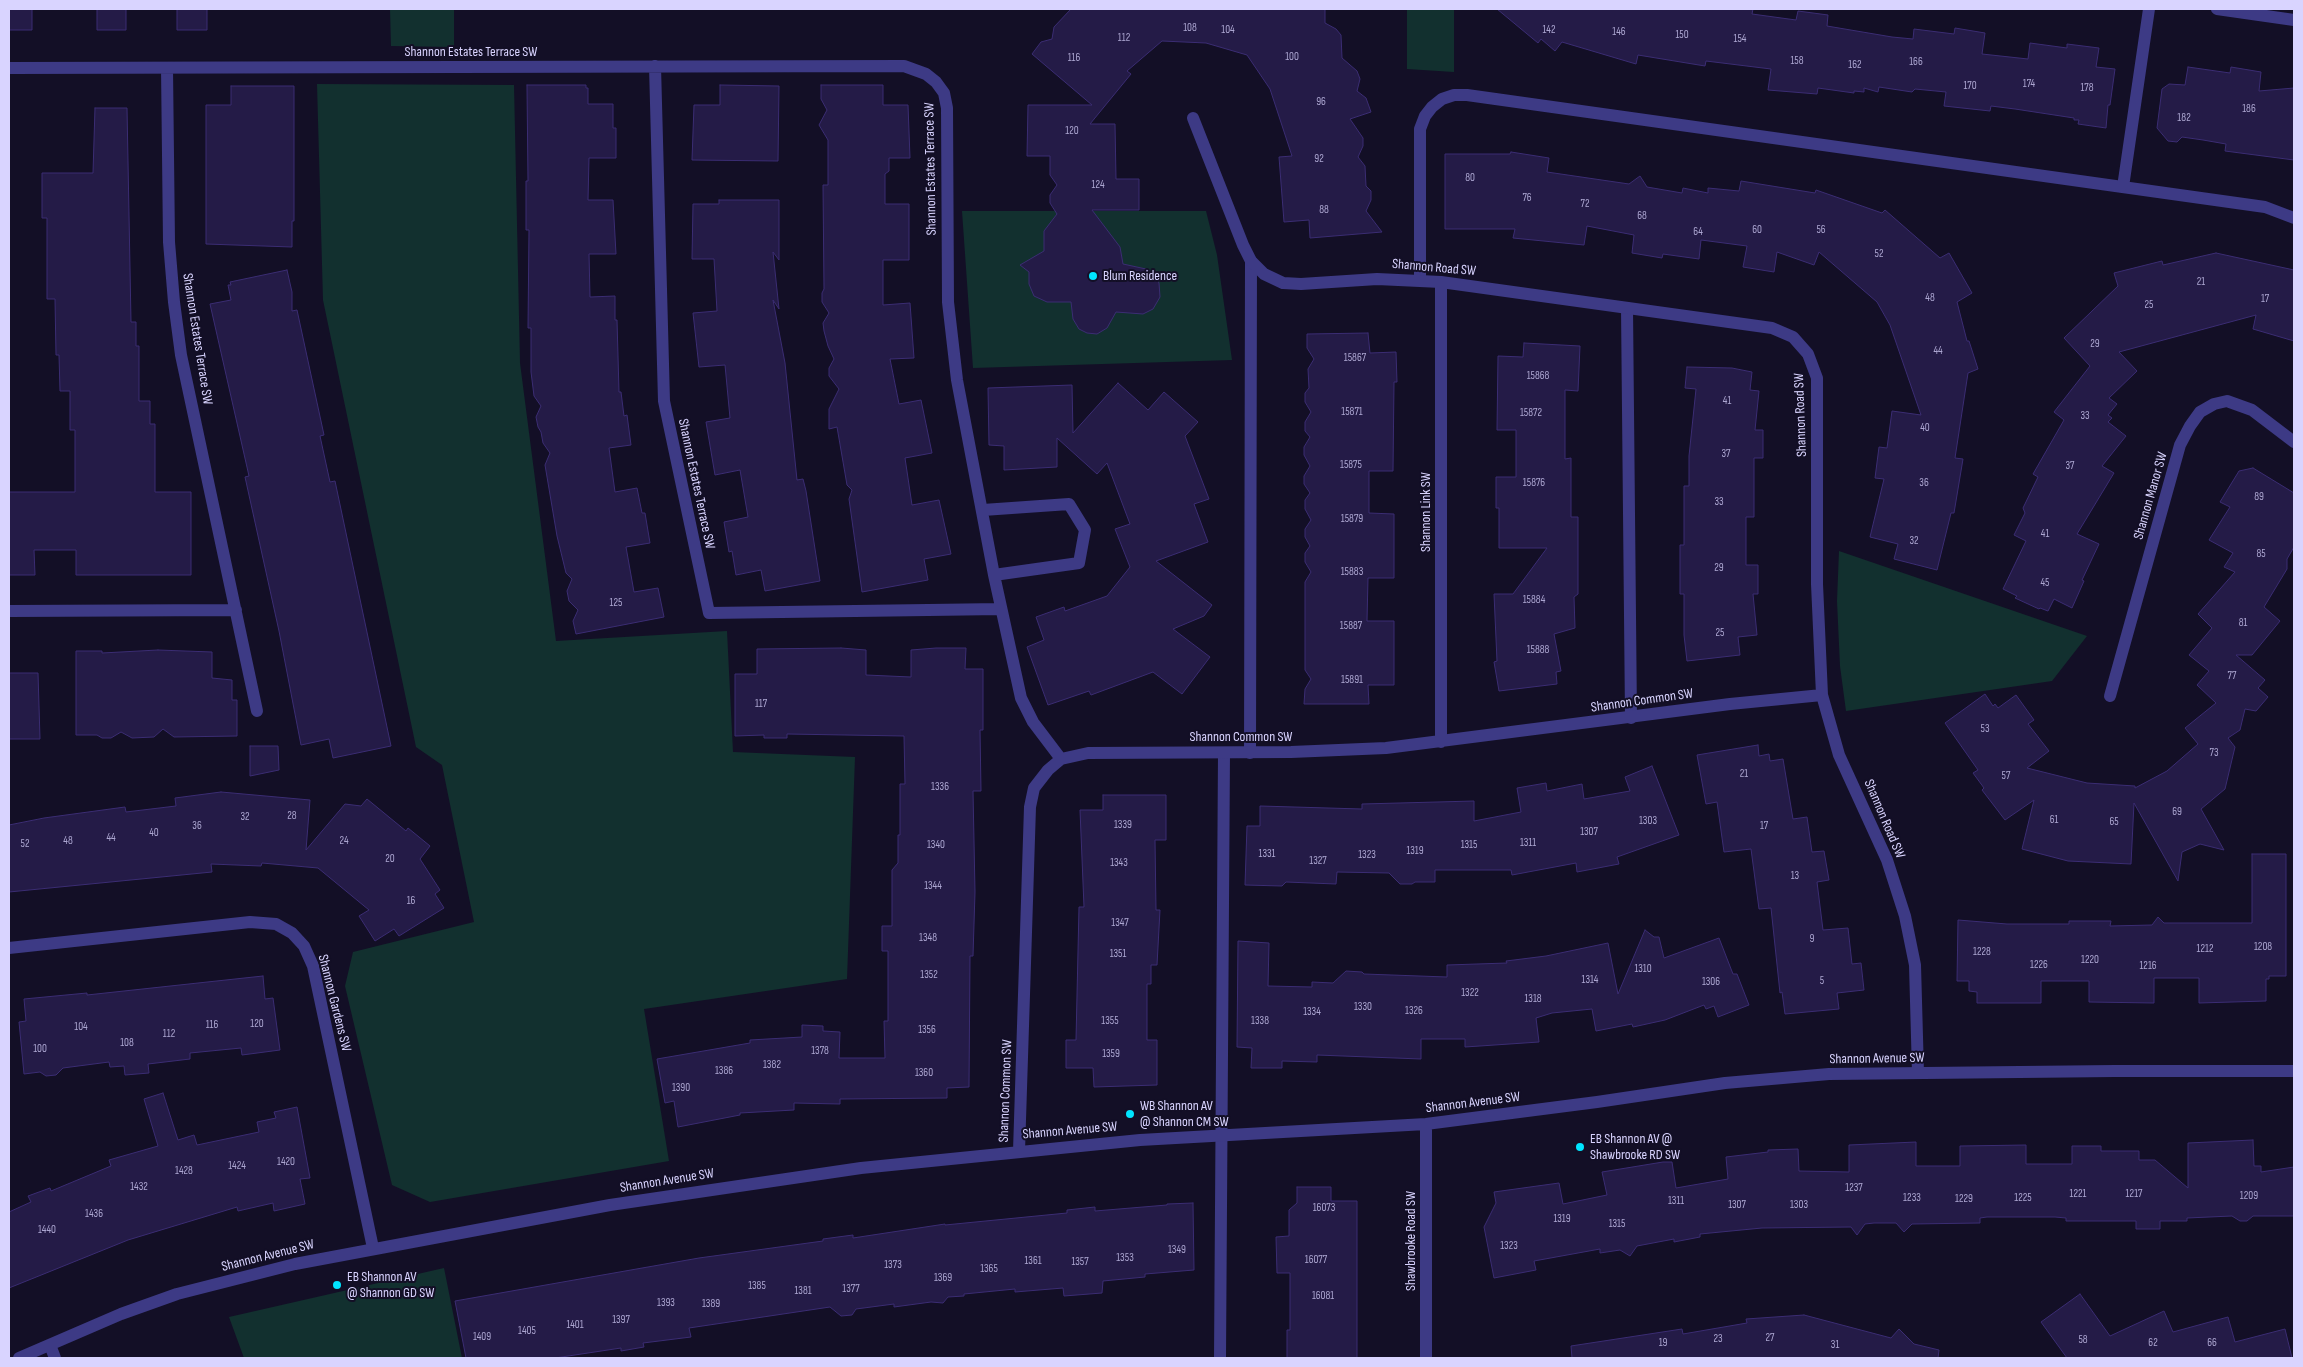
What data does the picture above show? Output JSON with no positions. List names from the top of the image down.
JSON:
{
  "streets": {
    "street": [
      "Shannon Estates Terrace SW",
      "Shannon Road SW",
      "Shannon Manor SW",
      "Shannon Link SW",
      "Shannon Common SW",
      "Shannon Gardens SW",
      "Shannon Avenue SW",
      "Shawbrooke Road SW"
    ]
  },
  "crossings": [
    ["Shannon Estates Terrace SW", "Shannon Common SW"],
    ["Shannon Road SW", "Shannon Link SW"],
    ["Shannon Road SW", "Shannon Common SW"],
    ["Shannon Road SW", "Shannon Avenue SW"],
    ["Shannon Link SW", "Shannon Common SW"],
    ["Shannon Common SW", "Shannon Avenue SW"],
    ["Shannon Gardens SW", "Shannon Avenue SW"],
    ["Shannon Avenue SW", "Shawbrooke Road SW"]
  ],
  "places": [
    "Blum Residence",
    "WB Shannon AV @ Shannon CM SW",
    "EB Shannon AV @ Shawbrooke RD SW",
    "EB Shannon AV @ Shannon GD SW"
  ],
  "house_numbers": [
    "108",
    "104",
    "142",
    "146",
    "150",
    "112",
    "154",
    "100",
    "116",
    "158",
    "166",
    "162",
    "174",
    "170",
    "178",
    "96",
    "186",
    "182",
    "120",
    "92",
    "80",
    "124",
    "76",
    "72",
    "88",
    "68",
    "60",
    "56",
    "64",
    "52",
    "21",
    "48",
    "17",
    "25",
    "29",
    "44",
    "15867",
    "15868",
    "41",
    "15871",
    "15872",
    "33",
    "40",
    "37",
    "15875",
    "37",
    "15876",
    "36",
    "89",
    "33",
    "15879",
    "41",
    "32",
    "85",
    "29",
    "15883",
    "45",
    "15884",
    "125",
    "81",
    "15887",
    "25",
    "15888",
    "77",
    "15891",
    "117",
    "53",
    "73",
    "21",
    "57",
    "1336",
    "69",
    "28",
    "32",
    "61",
    "1303",
    "65",
    "1339",
    "36",
    "17",
    "1307",
    "40",
    "44",
    "48",
    "24",
    "1311",
    "52",
    "1340",
    "1315",
    "1319",
    "1331",
    "1323",
    "20",
    "1327",
    "1343",
    "13",
    "1344",
    "16",
    "1347",
    "1348",
    "9",
    "1208",
    "1212",
    "1228",
    "1351",
    "1220",
    "1226",
    "1216",
    "1310",
    "1352",
    "1314",
    "5",
    "1306",
    "1322",
    "1318",
    "1330",
    "1326",
    "1334",
    "1355",
    "1338",
    "120",
    "116",
    "104",
    "1356",
    "112",
    "108",
    "100",
    "1378",
    "1359",
    "1382",
    "1386",
    "1360",
    "1390",
    "1420",
    "1424",
    "1428",
    "1432",
    "1237",
    "1221",
    "1217",
    "1209",
    "1233",
    "1225",
    "1229",
    "1311",
    "1307",
    "1303",
    "16073",
    "1436",
    "1319",
    "1315",
    "1440",
    "1323",
    "1349",
    "1353",
    "16077",
    "1361",
    "1357",
    "1373",
    "1365",
    "1369",
    "1385",
    "1377",
    "1381",
    "16081",
    "1393",
    "1389",
    "1397",
    "1401",
    "1405",
    "1409",
    "27",
    "23",
    "58",
    "19",
    "62",
    "66",
    "31"
  ]
}
